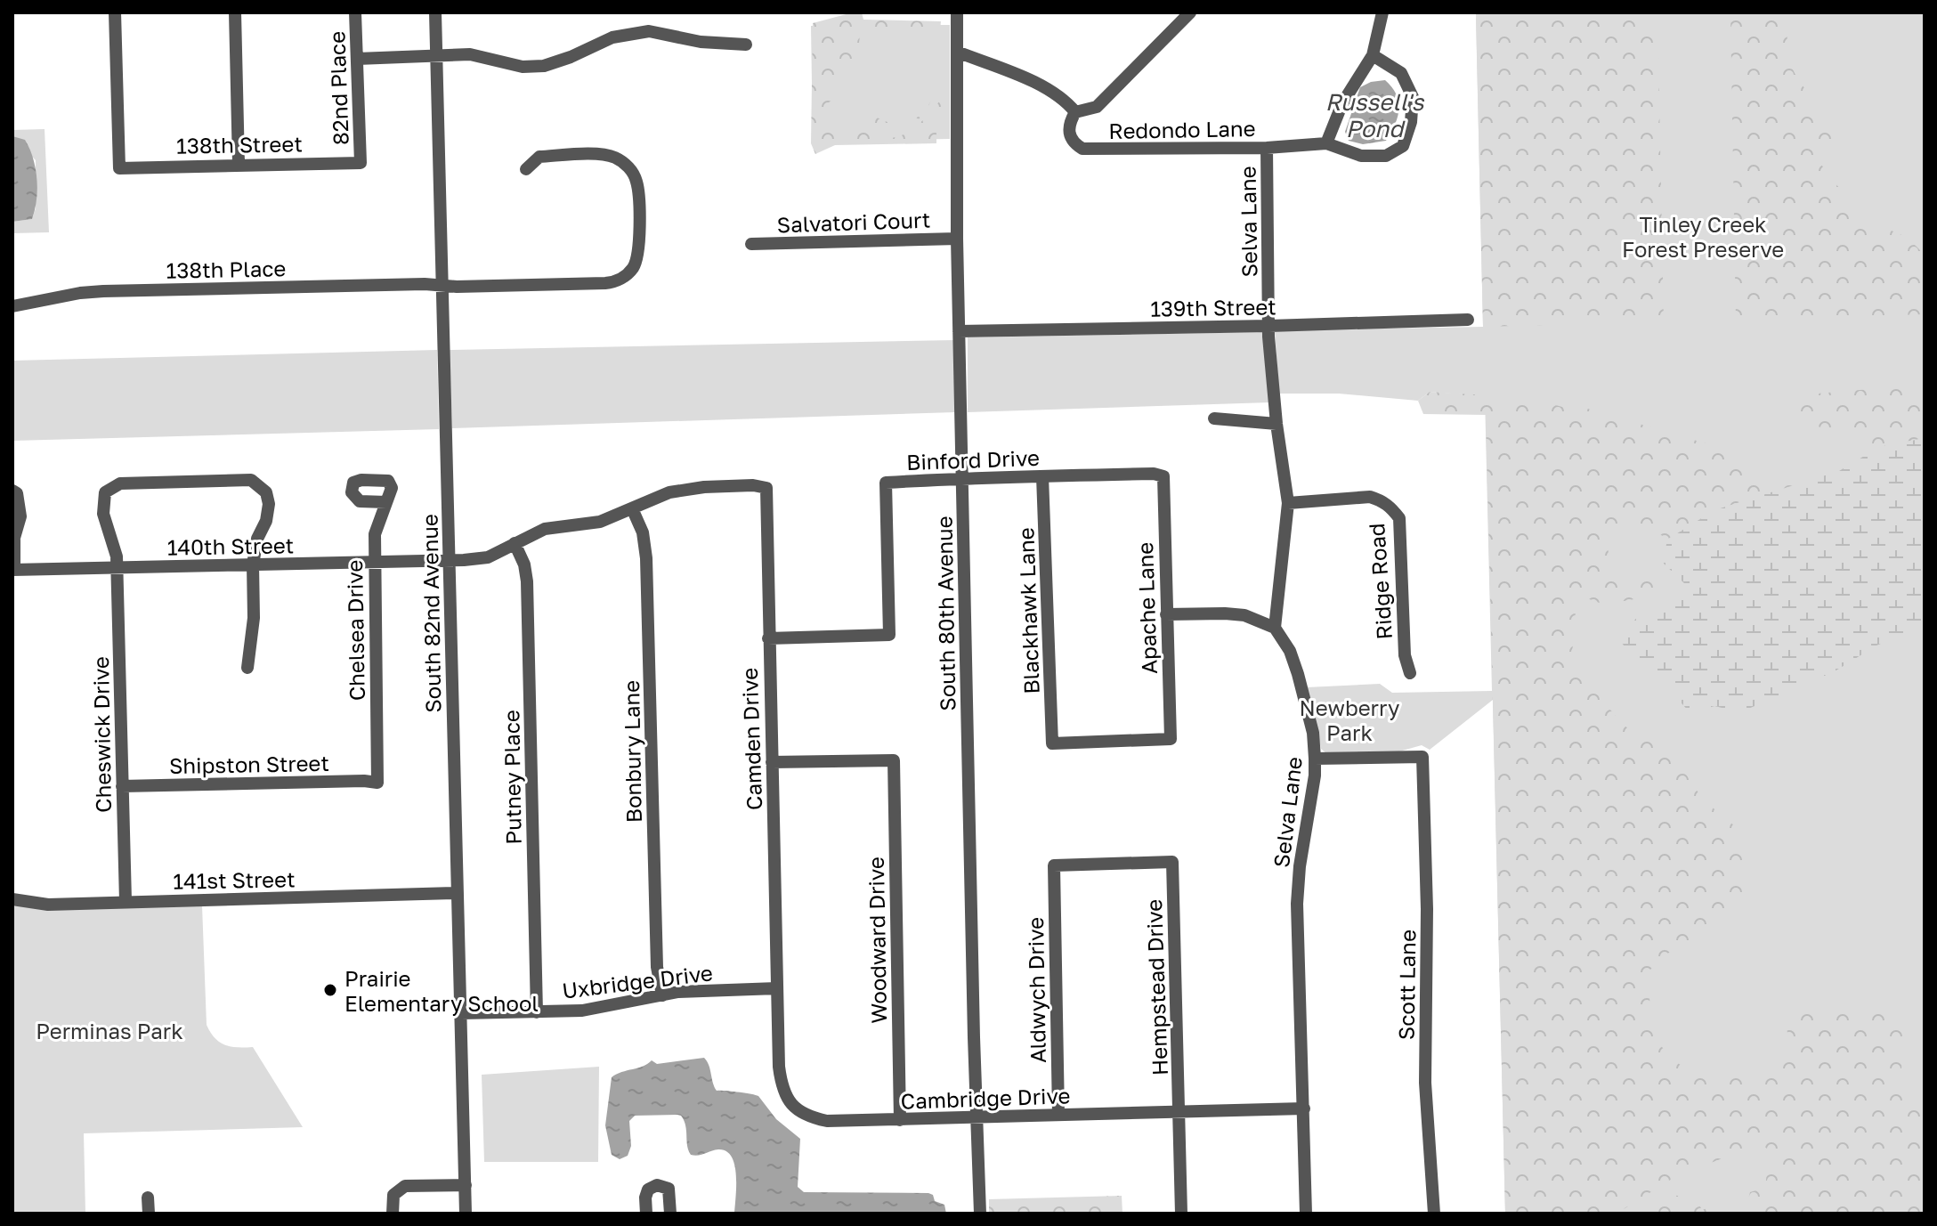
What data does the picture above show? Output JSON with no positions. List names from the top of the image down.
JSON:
{
  "streets": {
    "street": [
      "82nd Place",
      "Redondo Lane",
      "138th Street",
      "Salvatori Court",
      "Selva Lane",
      "138th Place",
      "139th Street",
      "Binford Drive",
      "140th Street",
      "Ridge Road",
      "Apache Lane",
      "Blackhawk Lane",
      "South 82nd Avenue",
      "South 80th Avenue",
      "Chelsea Drive",
      "Cheswick Drive",
      "Camden Drive",
      "Bonbury Lane",
      "Shipston Street",
      "Putney Place",
      "141st Street",
      "Woodward Drive",
      "Uxbridge Drive",
      "Scott Lane",
      "Hempstead Drive",
      "Aldwych Drive",
      "Cambridge Drive"
    ]
  },
  "crossings": [
    ["82nd Place", "138th Street"],
    ["Redondo Lane", "Selva Lane"],
    ["Salvatori Court", "South 80th Avenue"],
    ["Selva Lane", "139th Street"],
    ["Selva Lane", "Ridge Road"],
    ["Selva Lane", "Scott Lane"],
    ["Selva Lane", "Cambridge Drive"],
    ["138th Place", "South 82nd Avenue"],
    ["139th Street", "South 80th Avenue"],
    ["Binford Drive", "Apache Lane"],
    ["Binford Drive", "Blackhawk Lane"],
    ["Binford Drive", "South 80th Avenue"],
    ["Binford Drive", "Camden Drive"],
    ["140th Street", "South 82nd Avenue"],
    ["140th Street", "Chelsea Drive"],
    ["140th Street", "Cheswick Drive"],
    ["Apache Lane", "Blackhawk Lane"],
    ["South 82nd Avenue", "141st Street"],
    ["South 82nd Avenue", "Uxbridge Drive"],
    ["South 80th Avenue", "Cambridge Drive"],
    ["Chelsea Drive", "Shipston Street"],
    ["Cheswick Drive", "Shipston Street"],
    ["Cheswick Drive", "141st Street"],
    ["Camden Drive", "Bonbury Lane"],
    ["Camden Drive", "Woodward Drive"],
    ["Camden Drive", "Uxbridge Drive"],
    ["Camden Drive", "Cambridge Drive"],
    ["Bonbury Lane", "Uxbridge Drive"],
    ["Putney Place", "Uxbridge Drive"],
    ["Woodward Drive", "Cambridge Drive"],
    ["Uxbridge Drive", "Cambridge Drive"],
    ["Hempstead Drive", "Aldwych Drive"],
    ["Hempstead Drive", "Cambridge Drive"],
    ["Aldwych Drive", "Cambridge Drive"]
  ],
  "water": ["Russell's Pond"],
  "parks": ["Tinley Creek Forest Preserve", "Newberry Park", "Perminas Park"],
  "places": ["Prairie Elementary School"]
}
